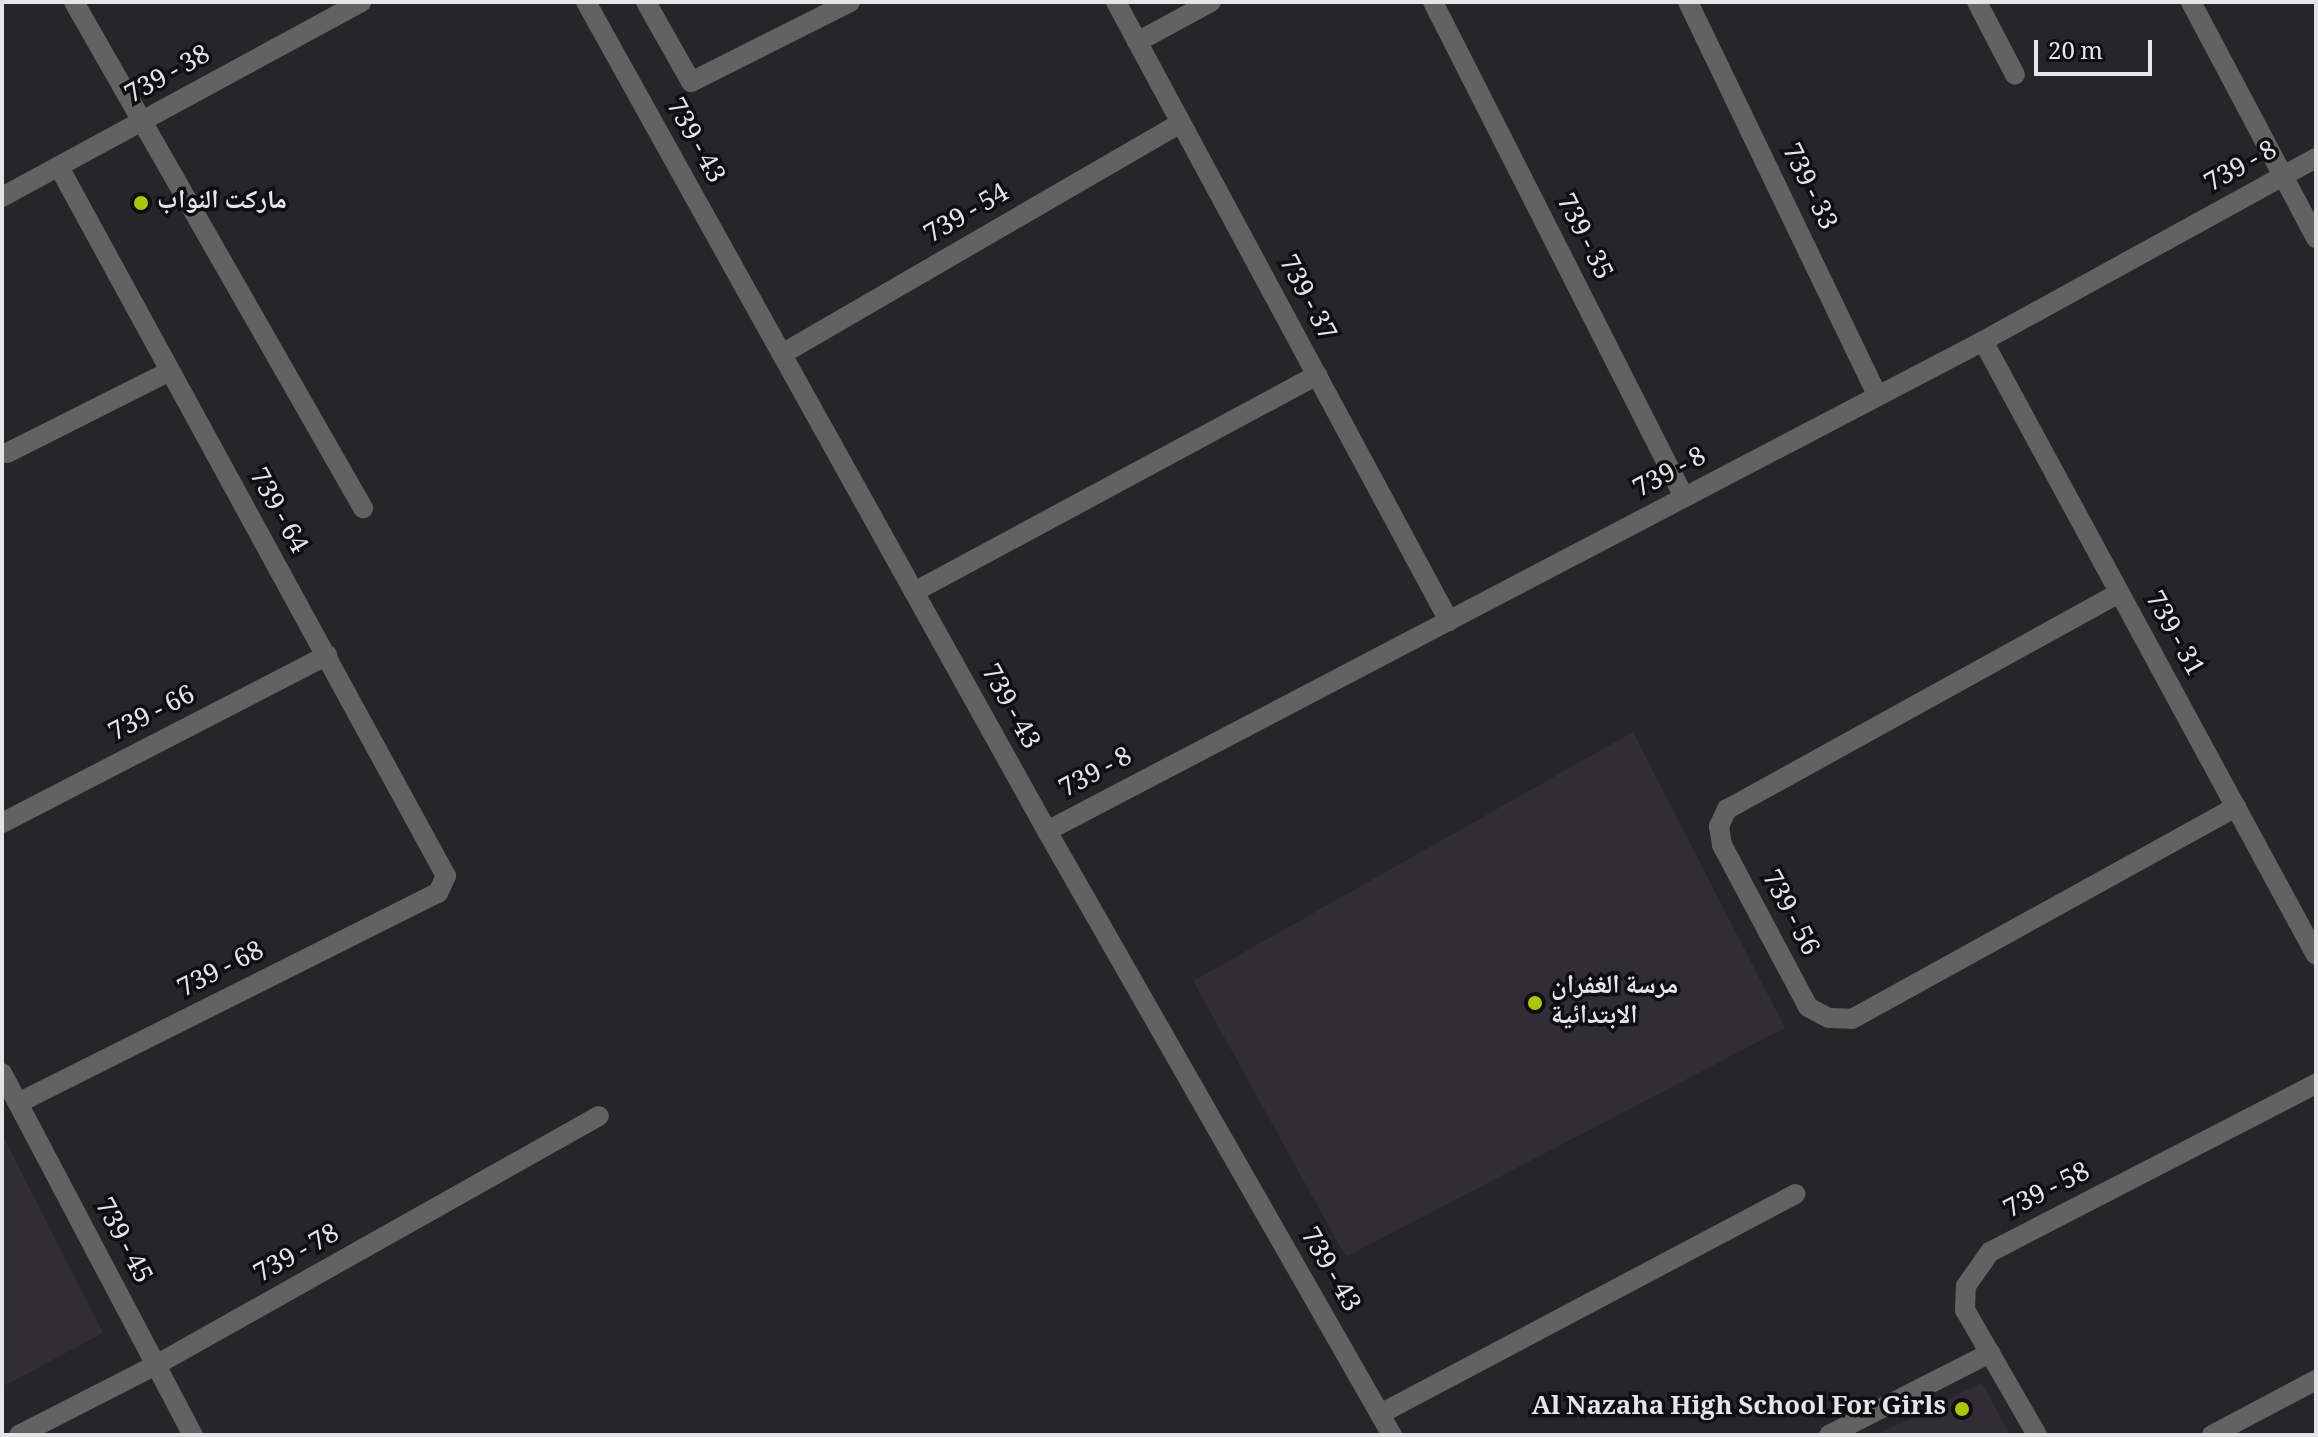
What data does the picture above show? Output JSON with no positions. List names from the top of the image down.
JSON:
{
  "streets": {
    "street": [
      "739 - 38",
      "739 - 43",
      "739 - 8",
      "739 - 33",
      "739 - 54",
      "739 - 35",
      "739 - 37",
      "739 - 64",
      "739 - 31",
      "739 - 66",
      "739 - 56",
      "739 - 68",
      "739 - 58",
      "739 - 45",
      "739 - 78"
    ]
  },
  "crossings": [
    ["739 - 38", "739 - 64"],
    ["739 - 43", "739 - 8"],
    ["739 - 43", "739 - 54"],
    ["739 - 8", "739 - 33"],
    ["739 - 8", "739 - 35"],
    ["739 - 8", "739 - 37"],
    ["739 - 8", "739 - 31"],
    ["739 - 54", "739 - 37"],
    ["739 - 64", "739 - 66"],
    ["739 - 64", "739 - 68"],
    ["739 - 31", "739 - 56"],
    ["739 - 68", "739 - 45"],
    ["739 - 45", "739 - 78"]
  ],
  "places": ["ماركت النواب", "مرسة الغفران الابتدائية", "Al Nazaha High School For Girls"],
  "scale_bar": "20 m"
}
